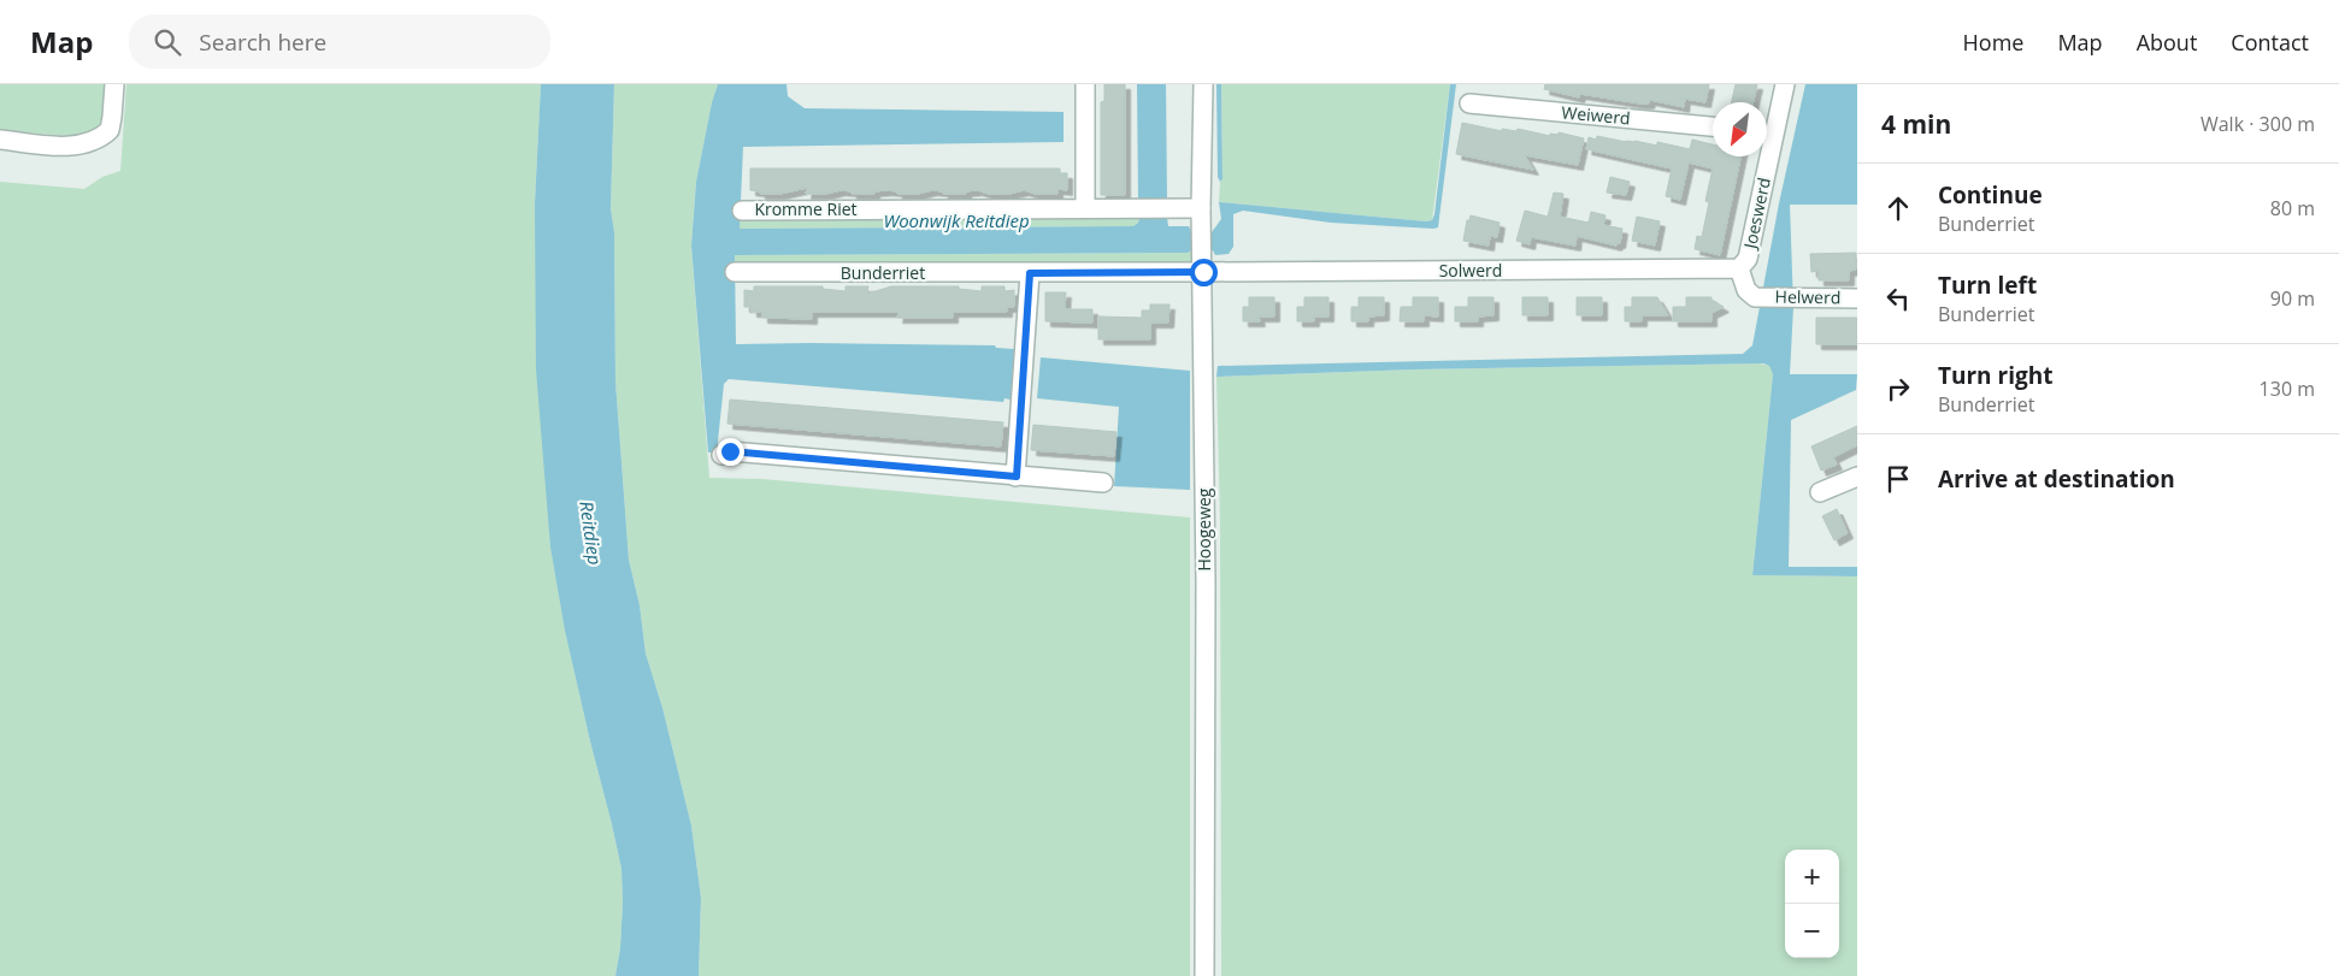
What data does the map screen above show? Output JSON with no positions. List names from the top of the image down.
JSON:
{
  "streets": {
    "street": [
      "Weiwerd",
      "Kromme Riet",
      "Joeswerd",
      "Solwerd",
      "Bunderriet",
      "Helwerd",
      "Hoogeweg"
    ]
  },
  "crossings": [
    ["Kromme Riet", "Hoogeweg"],
    ["Joeswerd", "Solwerd"],
    ["Joeswerd", "Helwerd"],
    ["Solwerd", "Bunderriet"],
    ["Solwerd", "Helwerd"],
    ["Solwerd", "Hoogeweg"],
    ["Bunderriet", "Hoogeweg"]
  ],
  "water": ["Woonwijk Reitdiep", "Reitdiep"],
  "north": "bottom left",
  "page": {
    "header": "Map",
    "search": "Search here",
    "nav": [
      "Home",
      "Map",
      "About",
      "Contact"
    ],
    "heading": ["4 min", "Walk · 300 m"],
    "list": [
      ["Continue", "Bunderriet", "80 m"],
      ["Turn left", "Bunderriet", "90 m"],
      ["Turn right", "Bunderriet", "130 m"],
      "Arrive at destination"
    ],
    "map_buttons": ["+", "−"]
  }
}
